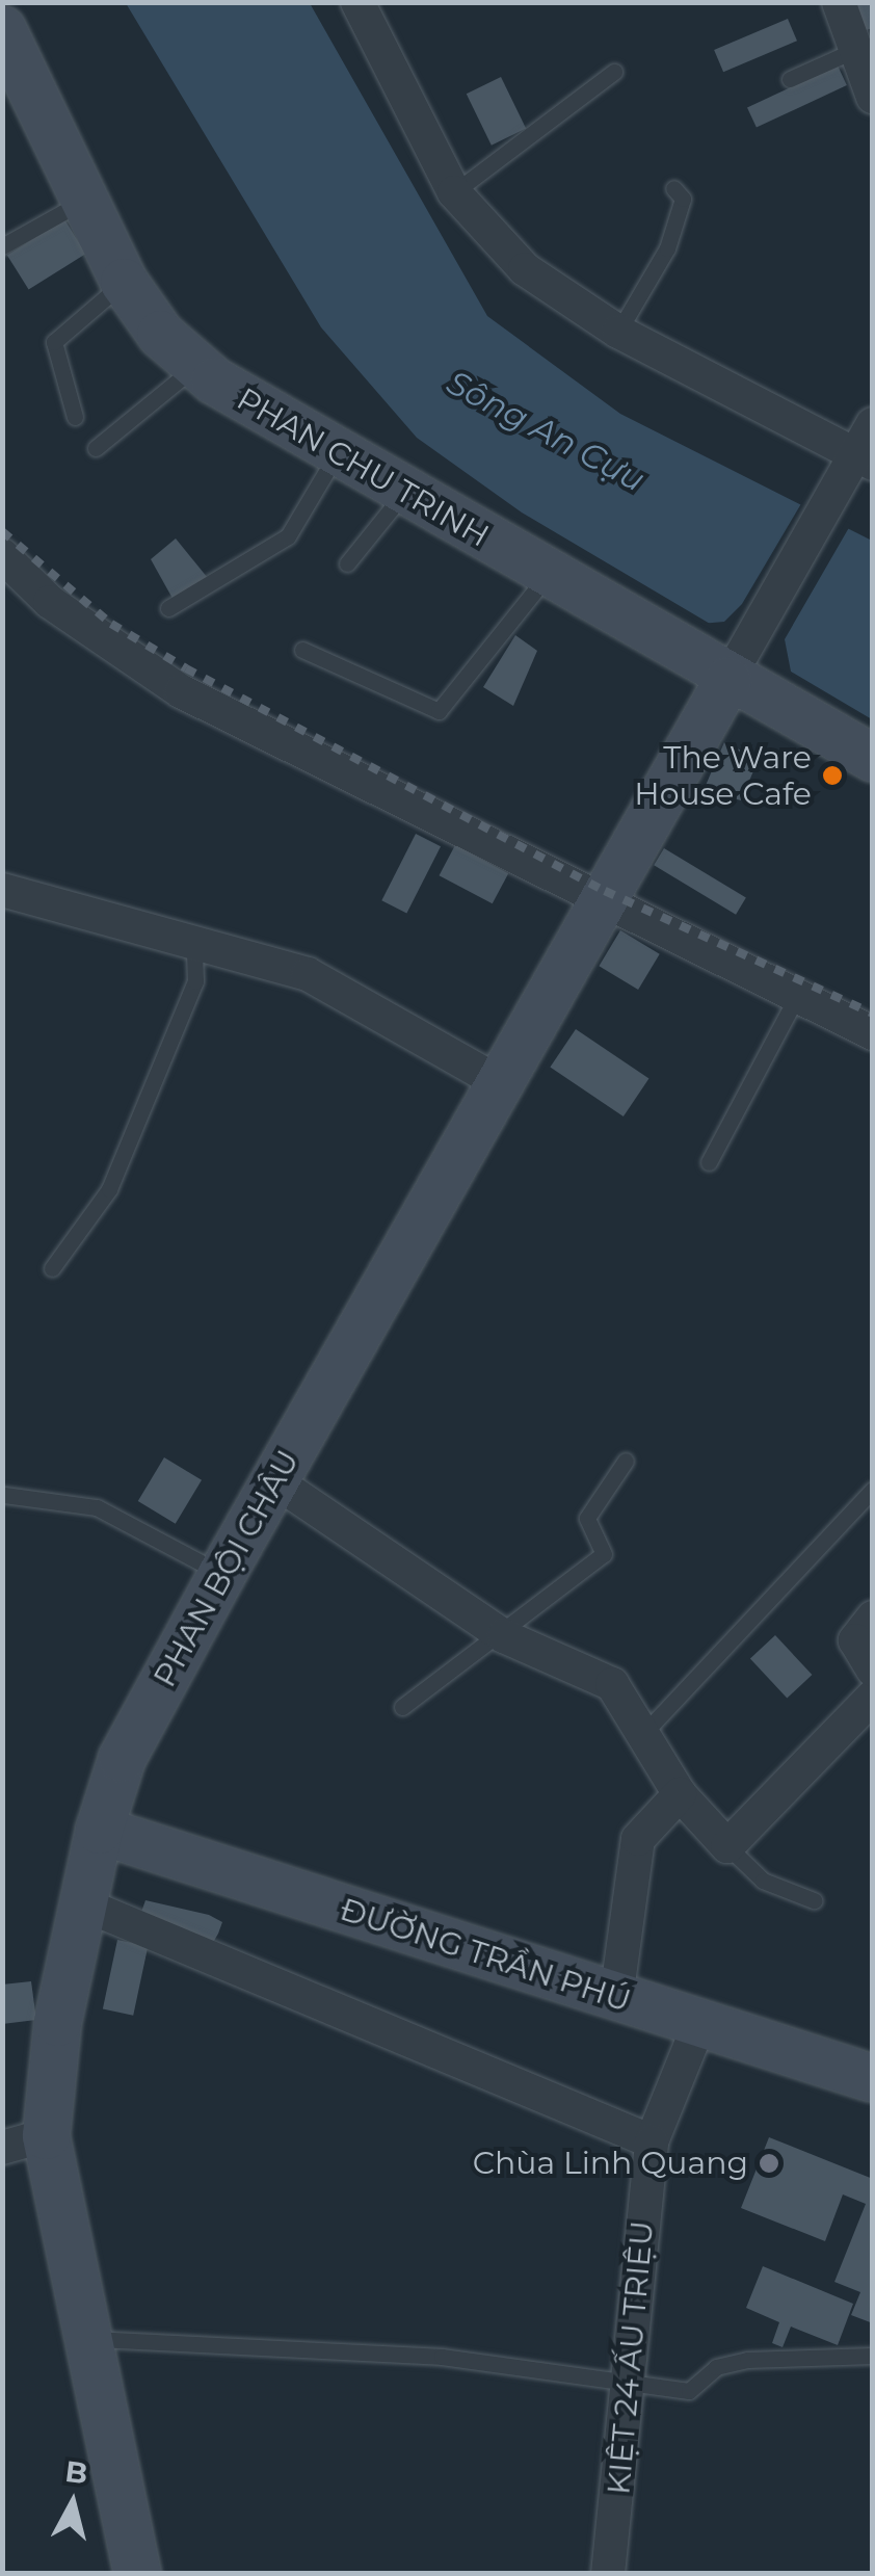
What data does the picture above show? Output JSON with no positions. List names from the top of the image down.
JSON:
{
  "streets": {
    "street": [
      "PHAN CHU TRINH",
      "PHAN BỘI CHÂU",
      "ĐƯỜNG TRẦN PHÚ",
      "KIỆT 24 ẤU TRIỆU"
    ]
  },
  "crossings": [
    ["PHAN CHU TRINH", "PHAN BỘI CHÂU"],
    ["PHAN BỘI CHÂU", "ĐƯỜNG TRẦN PHÚ"],
    ["ĐƯỜNG TRẦN PHÚ", "KIỆT 24 ẤU TRIỆU"]
  ],
  "water": ["Sông An Cựu"],
  "places": ["The Ware House Cafe", "Chùa Linh Quang"],
  "north": "top"
}
